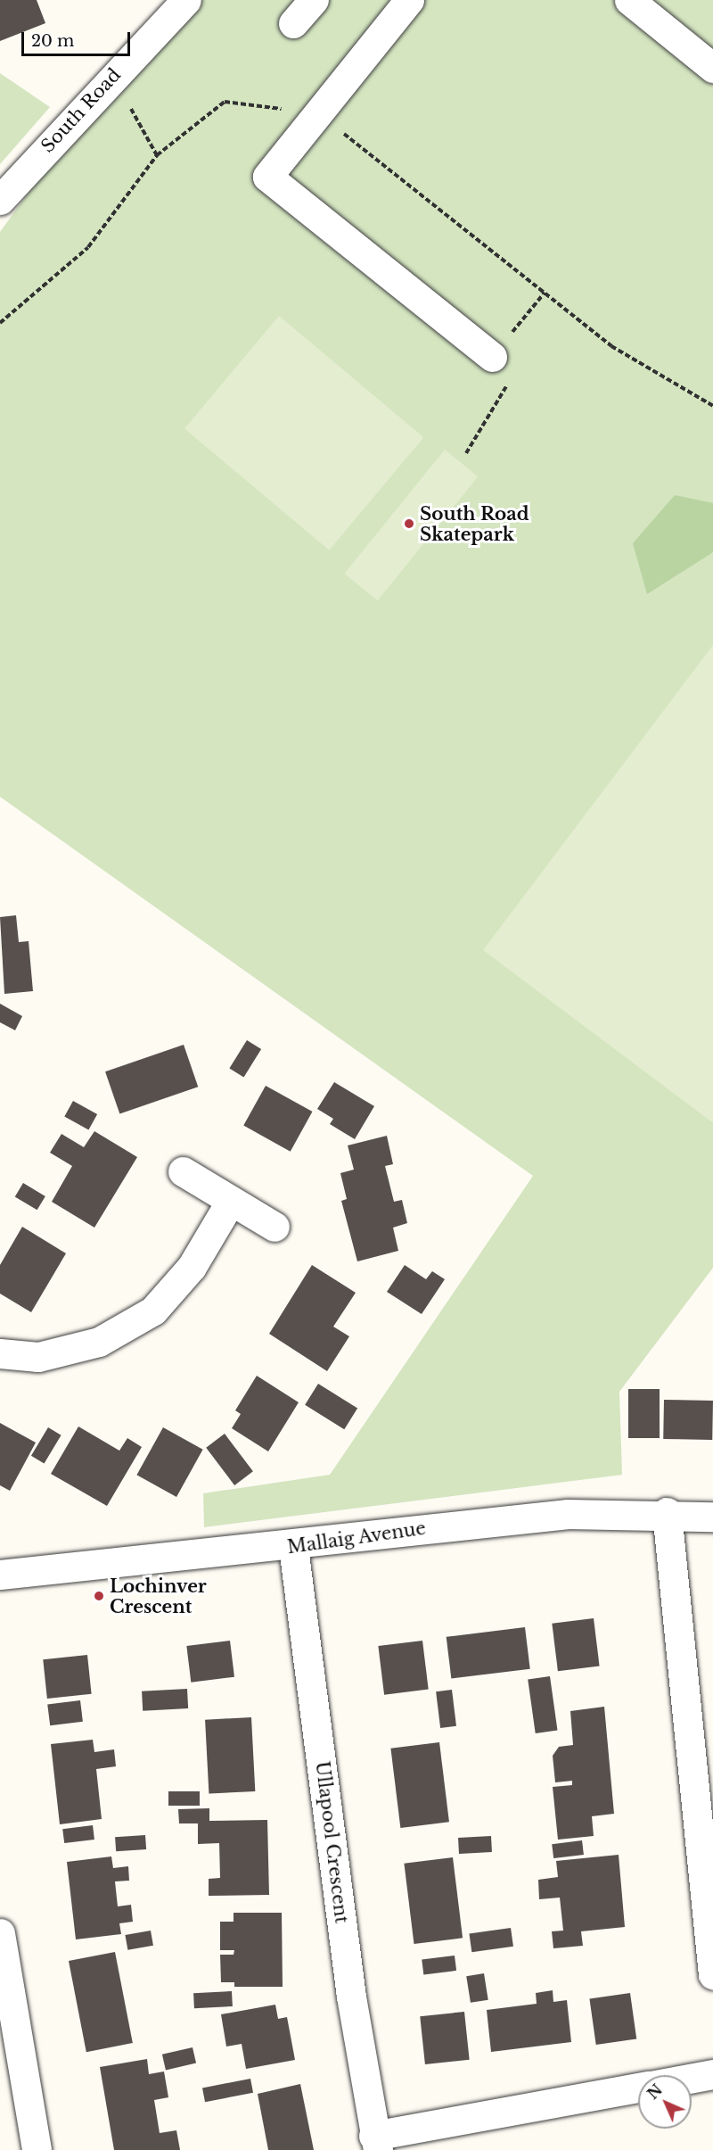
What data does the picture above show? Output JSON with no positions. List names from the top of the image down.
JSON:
{
  "streets": {
    "street": ["South Road", "Mallaig Avenue", "Ullapool Crescent"]
  },
  "crossings": [
    ["Mallaig Avenue", "Ullapool Crescent"]
  ],
  "places": ["South Road Skatepark", "Lochinver Crescent"],
  "scale_bar": "20 m",
  "north": "top left"
}
